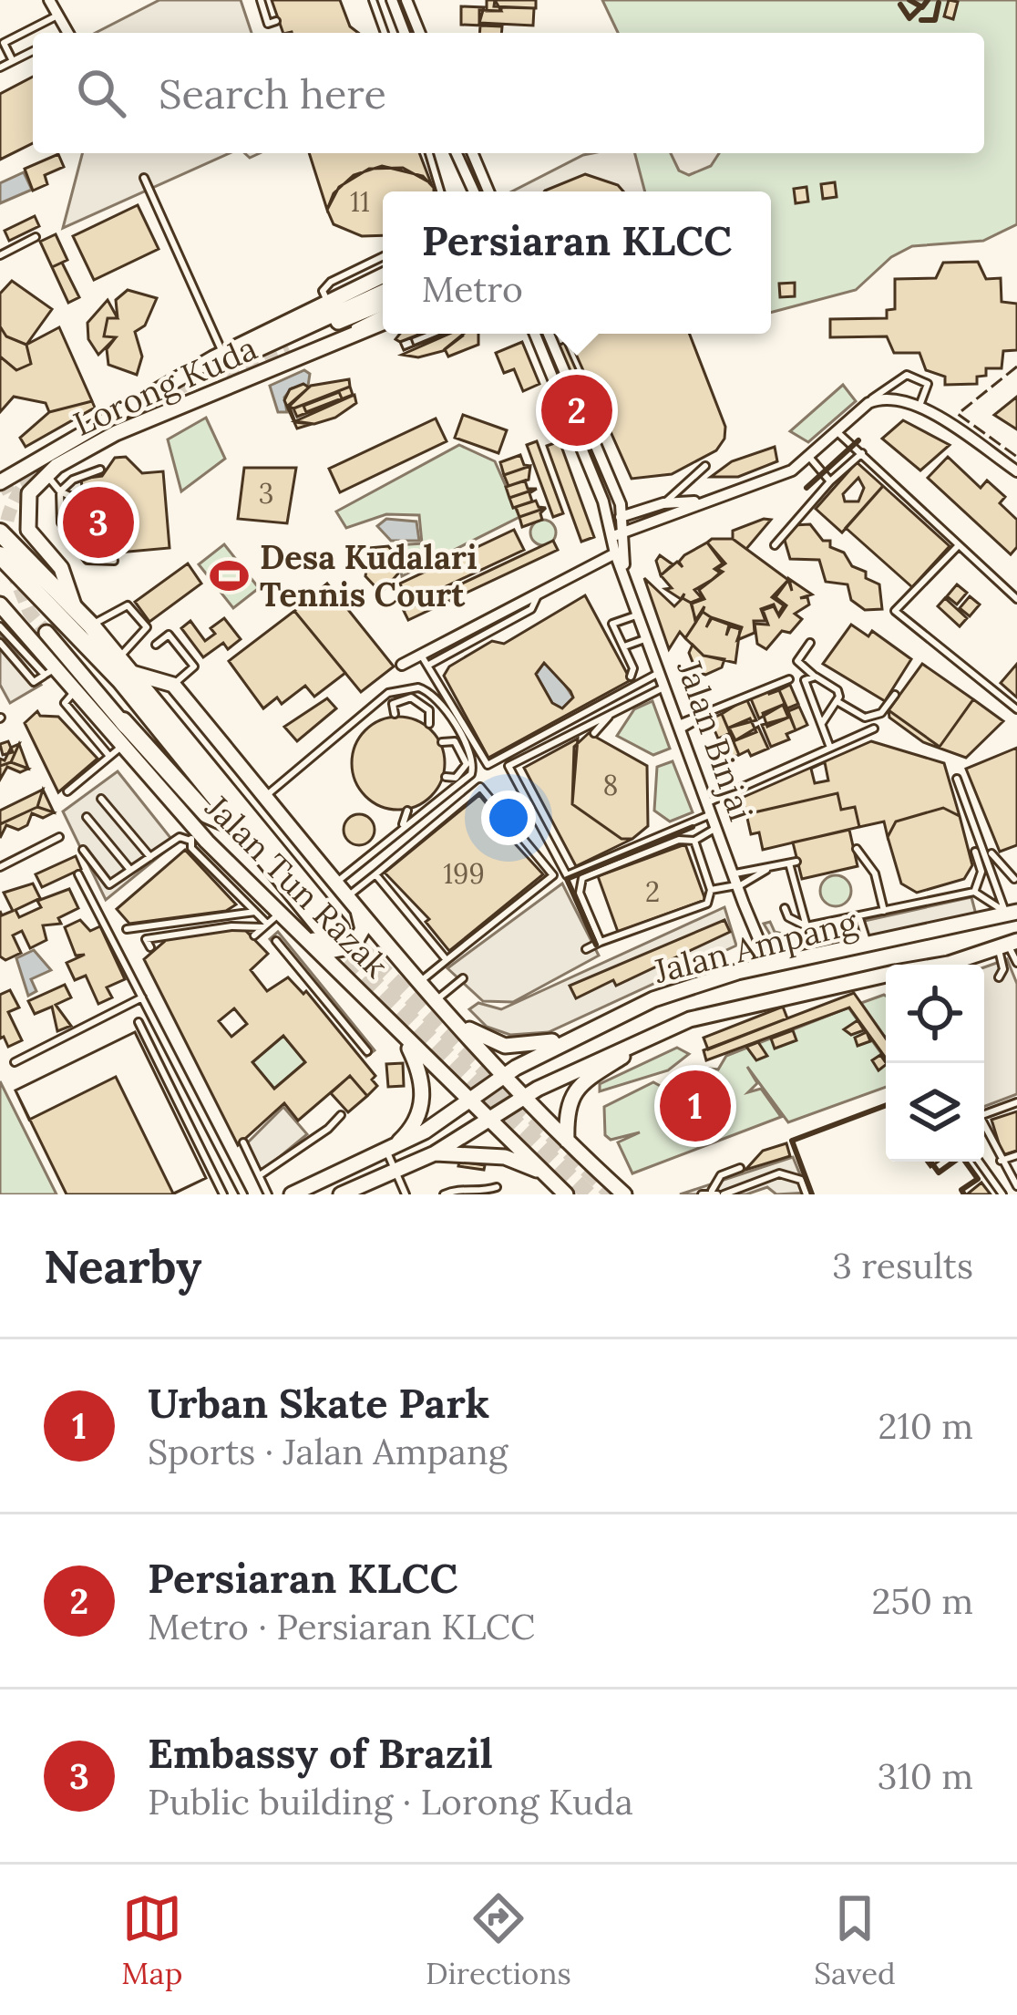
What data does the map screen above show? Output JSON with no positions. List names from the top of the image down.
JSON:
{
  "streets": {
    "main road": ["Lorong Kuda", "Jalan Tun Razak", "Jalan Ampang"],
    "street": ["Jalan Binjai"]
  },
  "crossings": [
    ["Lorong Kuda", "Jalan Tun Razak"],
    ["Jalan Binjai", "Jalan Ampang"],
    ["Jalan Tun Razak", "Jalan Ampang"]
  ],
  "places": {
    "sports": ["Desa Kudalari Tennis Court"]
  },
  "house_numbers": [
    "11",
    "3",
    "8",
    "199",
    "2"
  ],
  "page": {
    "search": "Search here",
    "popup": ["Persiaran KLCC", "Metro"],
    "pins": ["2", "3", "1"],
    "heading": ["Nearby", "3 results"],
    "list": [
      {
        "mark": "1",
        "name": "Urban Skate Park",
        "note": "Sports · Jalan Ampang",
        "value": "210 m"
      },
      {
        "mark": "2",
        "name": "Persiaran KLCC",
        "note": "Metro · Persiaran KLCC",
        "value": "250 m"
      },
      {
        "mark": "3",
        "name": "Embassy of Brazil",
        "note": "Public building · Lorong Kuda",
        "value": "310 m"
      }
    ],
    "nav": ["Map", "Directions", "Saved"]
  }
}
